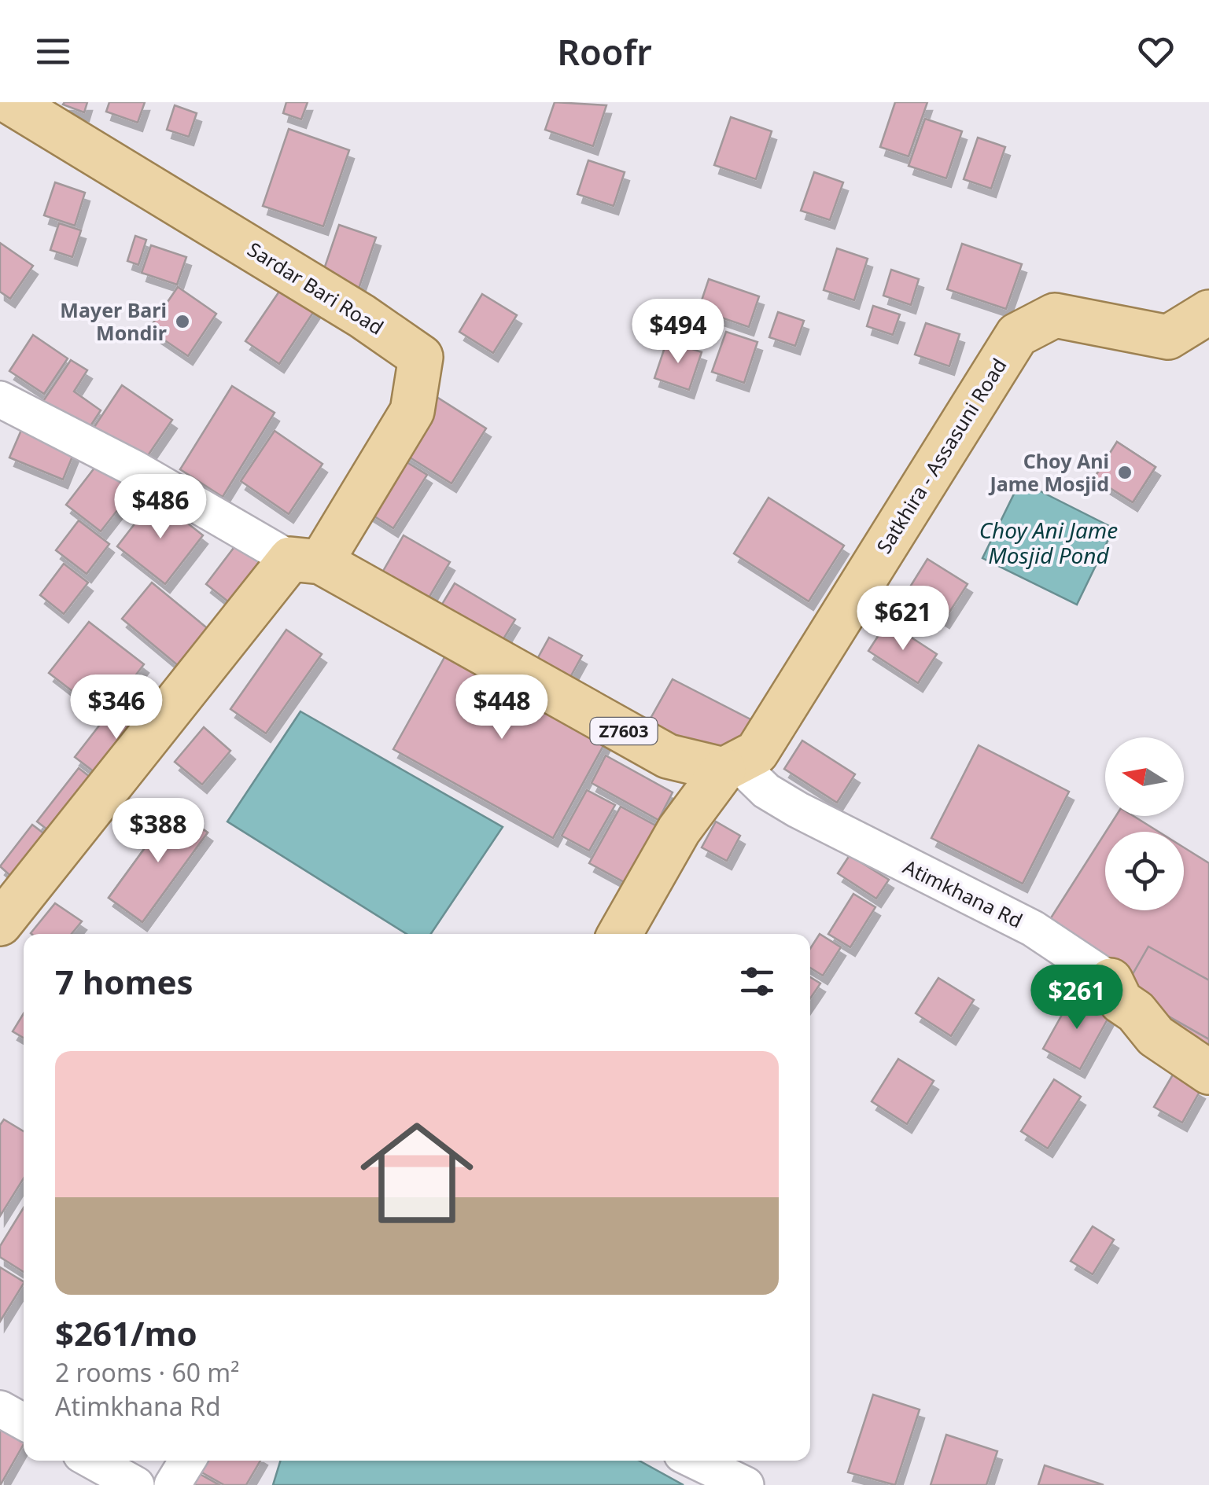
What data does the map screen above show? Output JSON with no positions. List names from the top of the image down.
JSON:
{
  "streets": {
    "main road": [
      "Sardar Bari Road",
      "Satkhira - Assasuni Road",
      "Z7603",
      "Atimkhana Rd"
    ]
  },
  "crossings": [
    ["Sardar Bari Road", "Z7603"],
    ["Satkhira - Assasuni Road", "Z7603"],
    ["Satkhira - Assasuni Road", "Atimkhana Rd"],
    ["Z7603", "Atimkhana Rd"]
  ],
  "water": ["Choy Ani Jame Mosjid Pond"],
  "places": ["Mayer Bari Mondir", "Choy Ani Jame Mosjid"],
  "north": "left",
  "page": {
    "header": "Roofr",
    "price": [
      "$494",
      "$486",
      "$621",
      "$346",
      "$448",
      "$388",
      "$261"
    ],
    "heading": "7 homes",
    "list": [
      {
        "name": "$261/mo",
        "note": "2 rooms · 60 m² · Atimkhana Rd"
      }
    ]
  }
}
